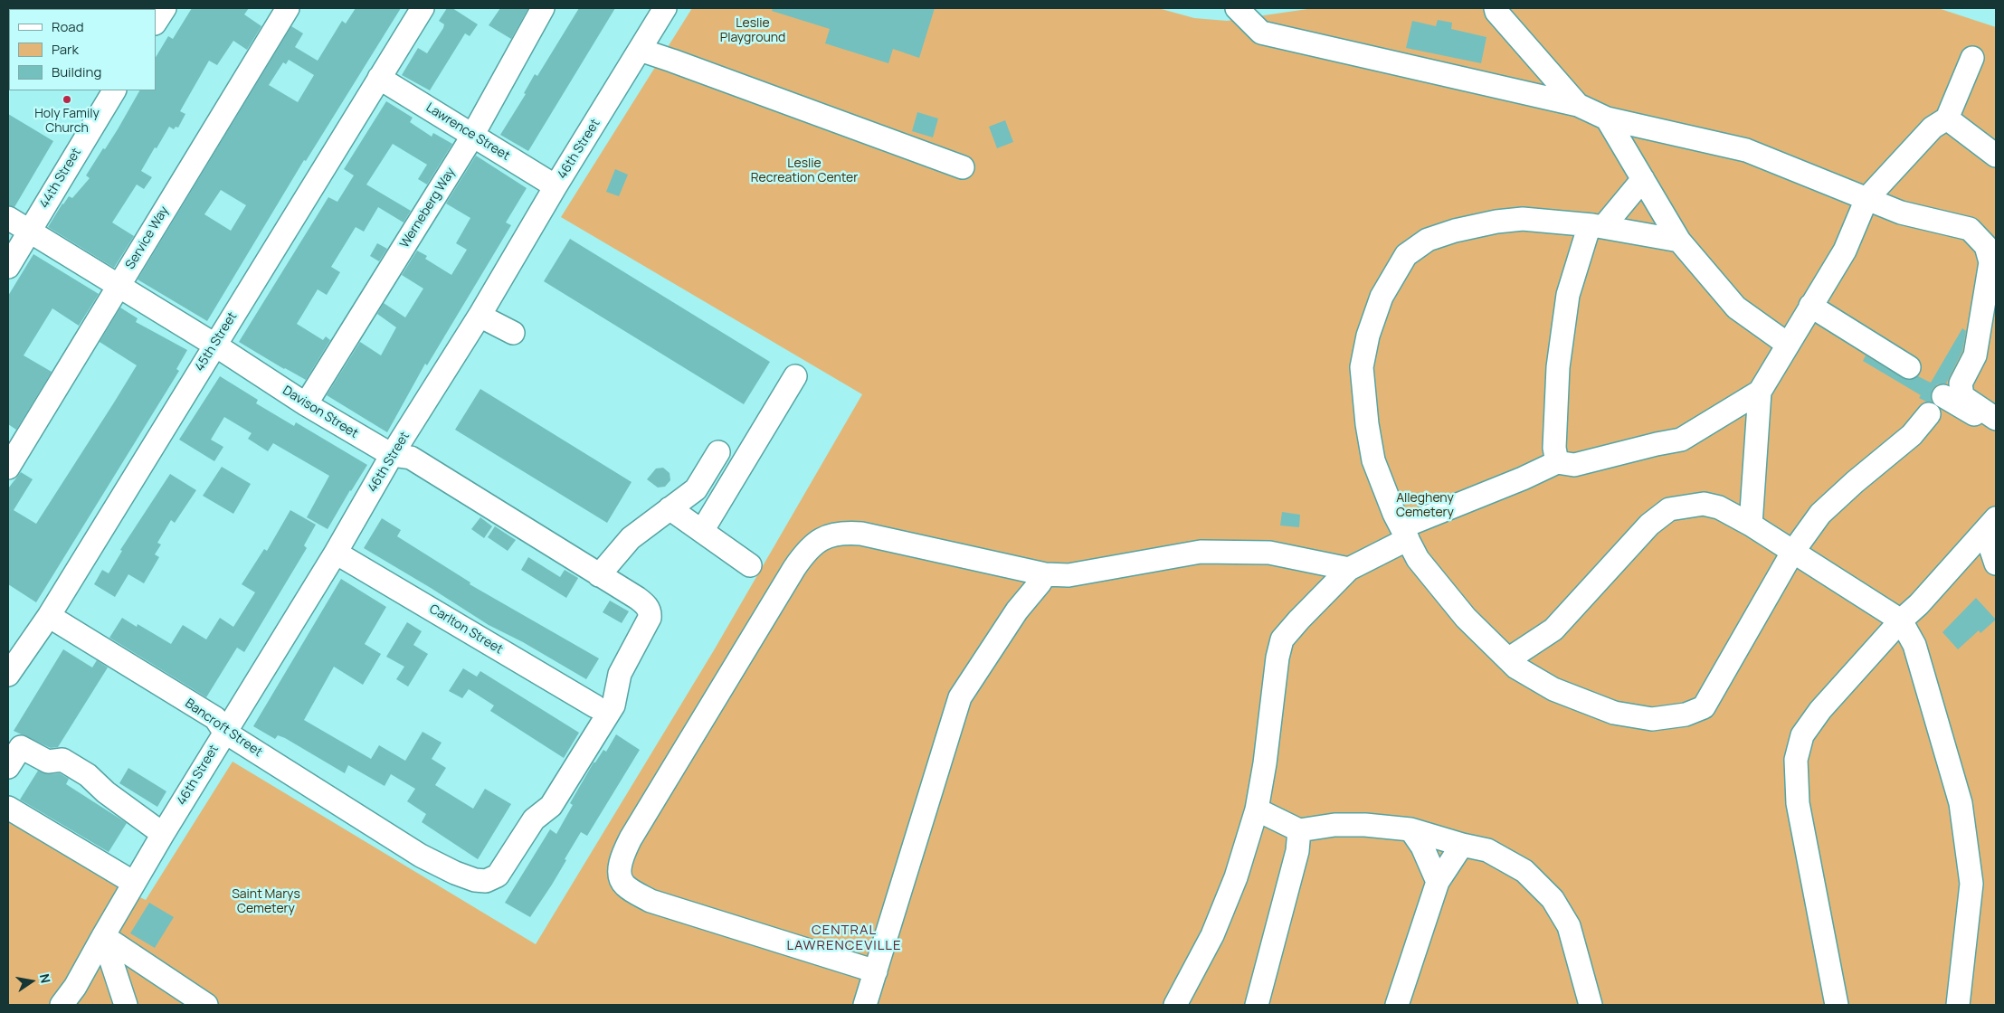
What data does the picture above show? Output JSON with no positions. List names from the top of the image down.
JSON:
{
  "streets": {
    "street": [
      "Lawrence Street",
      "46th Street",
      "44th Street",
      "Werneberg Way",
      "Service Way",
      "45th Street",
      "Davison Street",
      "Carlton Street",
      "Bancroft Street"
    ]
  },
  "crossings": [
    ["Lawrence Street", "46th Street"],
    ["Lawrence Street", "Werneberg Way"],
    ["Lawrence Street", "45th Street"],
    ["46th Street", "Davison Street"],
    ["46th Street", "Carlton Street"],
    ["46th Street", "Bancroft Street"],
    ["44th Street", "Davison Street"],
    ["Werneberg Way", "Davison Street"],
    ["Service Way", "Davison Street"],
    ["45th Street", "Davison Street"],
    ["45th Street", "Bancroft Street"],
    ["Davison Street", "Bancroft Street"]
  ],
  "districts": ["CENTRAL LAWRENCEVILLE"],
  "parks": [
    "Leslie Playground",
    "Leslie Recreation Center",
    "Allegheny Cemetery",
    "Saint Marys Cemetery"
  ],
  "places": ["Holy Family Church"],
  "legend": ["Road", "Park", "Building"],
  "north": "right"
}
